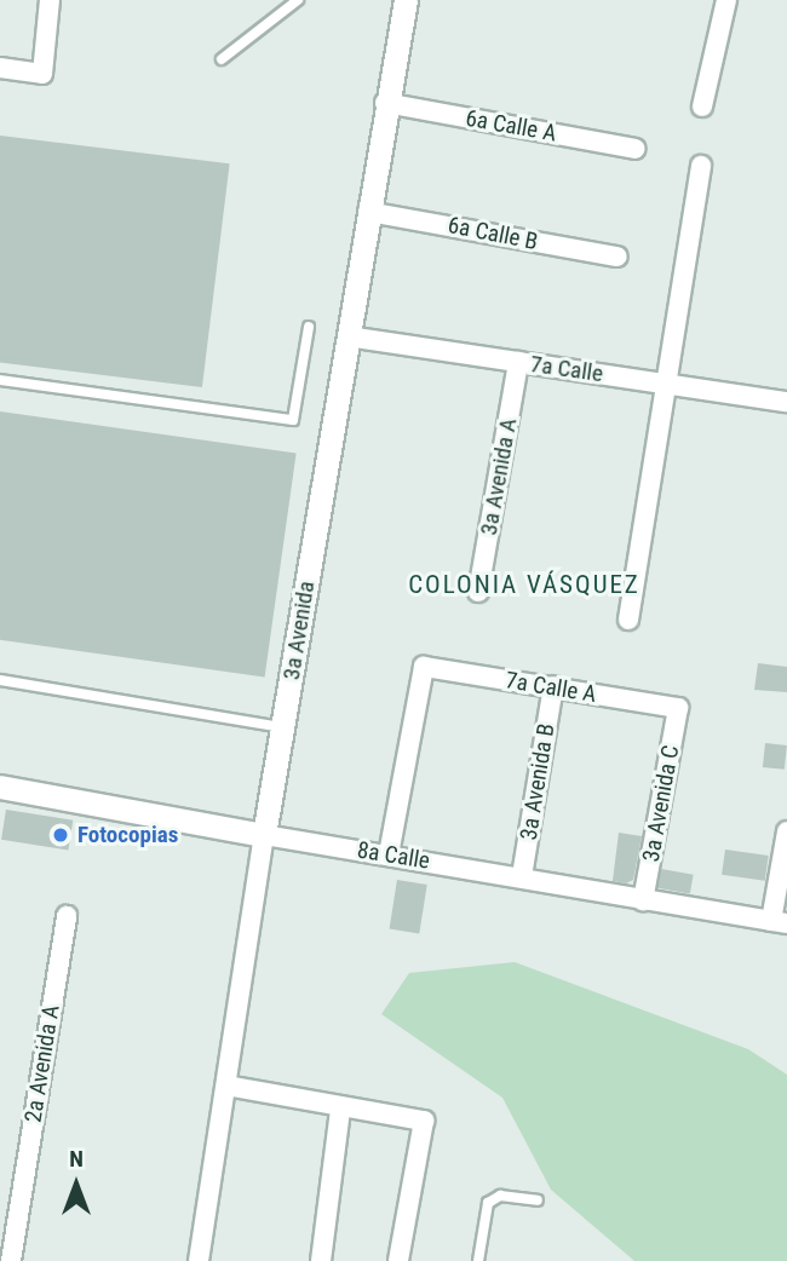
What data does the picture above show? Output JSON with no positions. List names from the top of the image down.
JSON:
{
  "streets": {
    "street": [
      "6a Calle A",
      "6a Calle B",
      "7a Calle",
      "3a Avenida A",
      "3a Avenida",
      "7a Calle A",
      "3a Avenida B",
      "3a Avenida C",
      "8a Calle",
      "2a Avenida A"
    ]
  },
  "crossings": [
    ["6a Calle A", "3a Avenida"],
    ["6a Calle B", "3a Avenida"],
    ["7a Calle", "3a Avenida A"],
    ["7a Calle", "3a Avenida"],
    ["3a Avenida", "8a Calle"],
    ["7a Calle A", "3a Avenida B"],
    ["7a Calle A", "3a Avenida C"],
    ["7a Calle A", "8a Calle"],
    ["3a Avenida B", "8a Calle"],
    ["3a Avenida C", "8a Calle"]
  ],
  "districts": ["COLONIA VÁSQUEZ"],
  "places": ["Fotocopias"],
  "north": "top"
}
